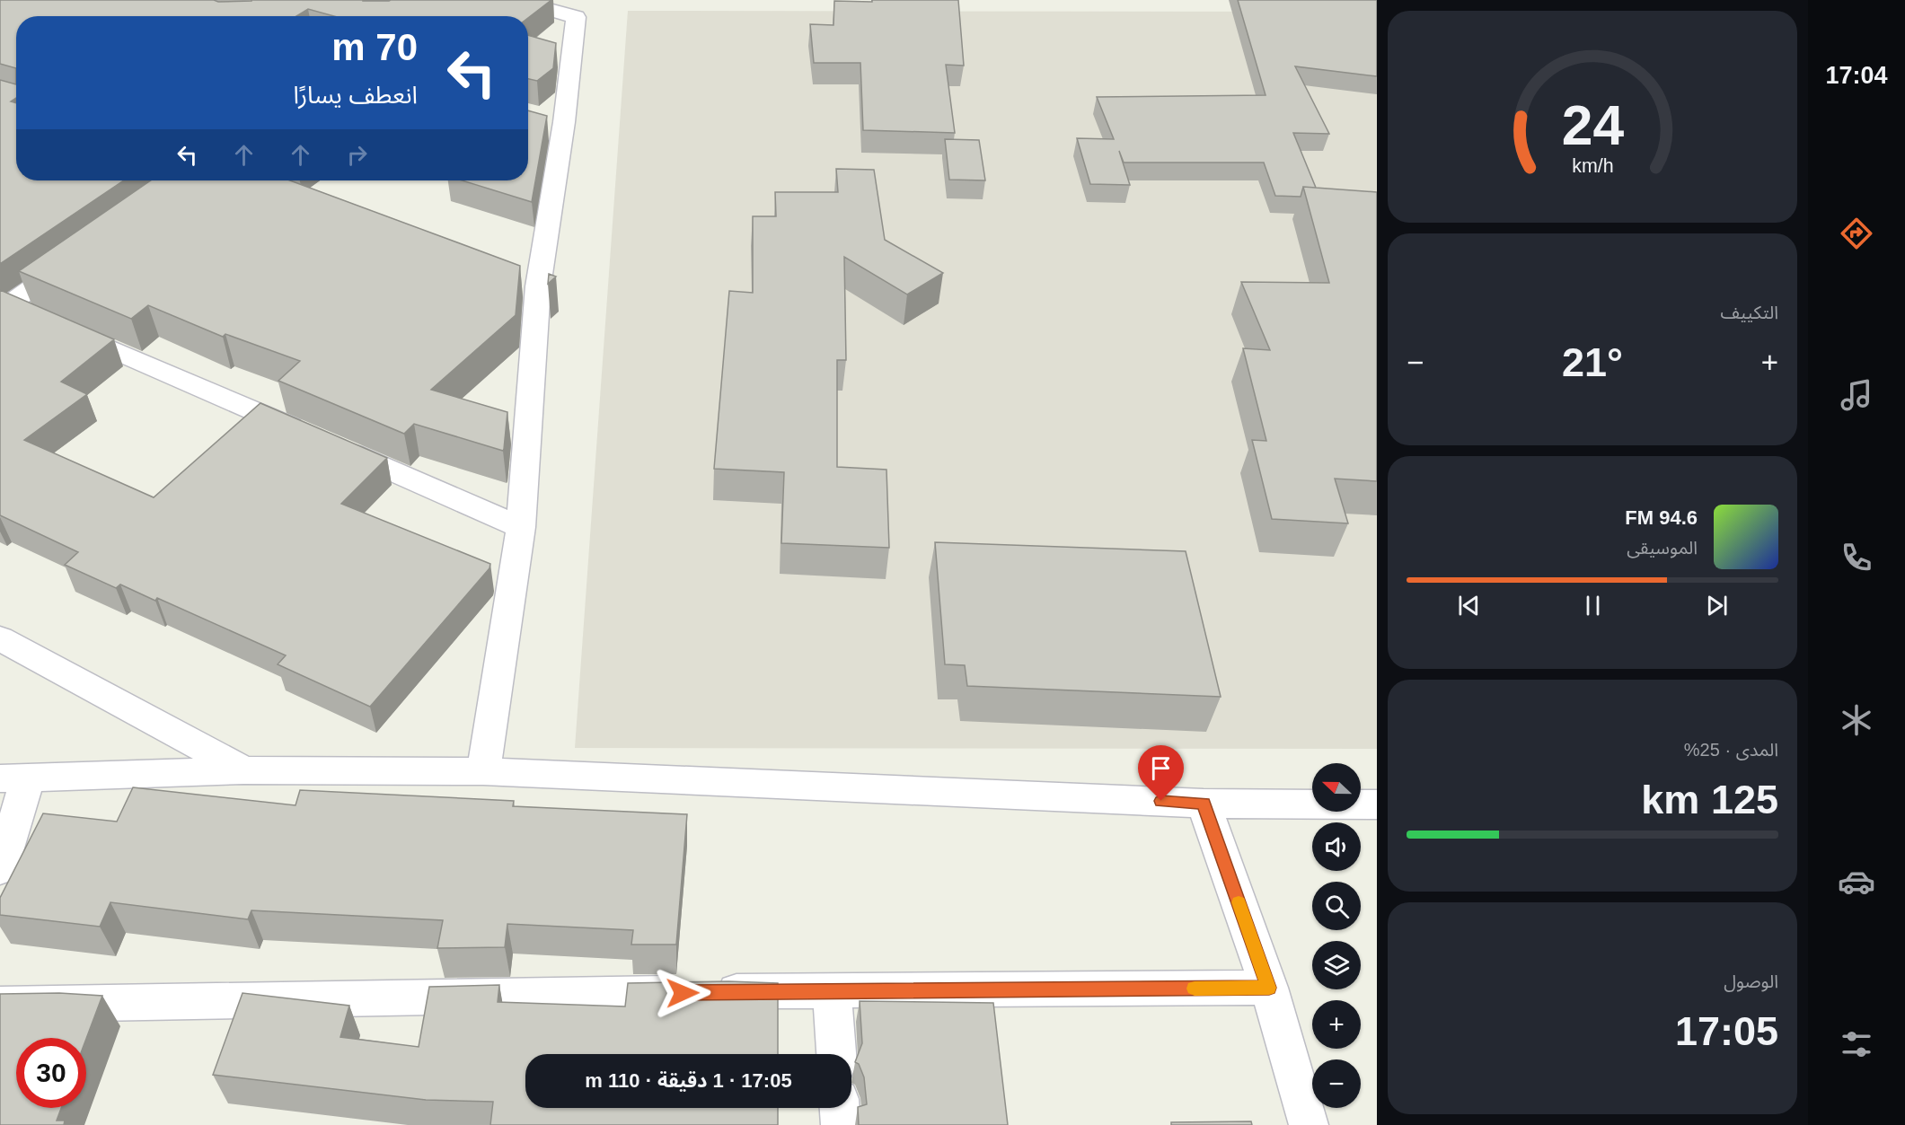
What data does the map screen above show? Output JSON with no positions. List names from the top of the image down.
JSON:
{
  "north": "left",
  "page": {
    "tabs": "17:04",
    "turn": ["70 m", "انعطف يسارًا"],
    "tile": [
      "التكييف",
      ["المدى · 25%", "125 km"],
      ["الوصول", "17:05"]
    ],
    "heat": ["−", "21°", "+"],
    "song": ["94.6 FM", "الموسيقى"],
    "map_buttons": ["+", "−"],
    "limit": "30",
    "trip": "17:05 · 1 دقيقة · 110 m",
    "gauge": ["24", "km/h"]
  }
}
